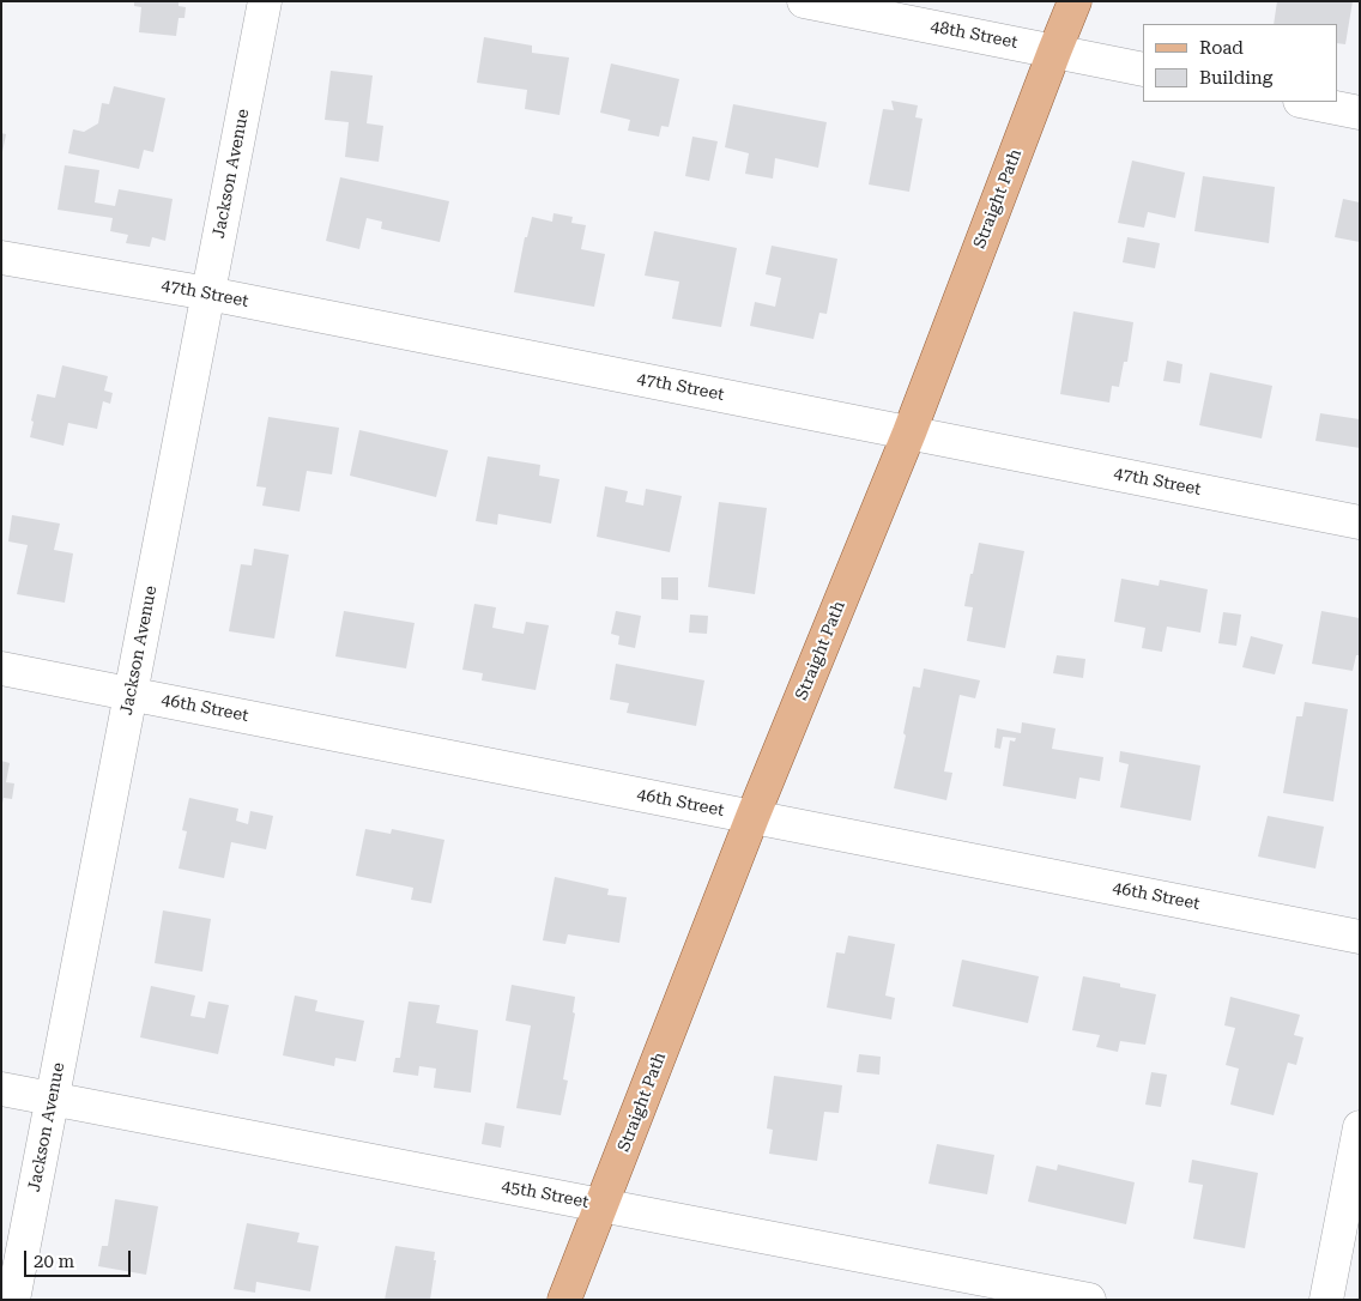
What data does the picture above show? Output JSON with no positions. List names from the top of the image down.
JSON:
{
  "streets": {
    "main road": ["Straight Path"],
    "street": [
      "48th Street",
      "Jackson Avenue",
      "47th Street",
      "46th Street",
      "45th Street"
    ]
  },
  "crossings": [
    ["48th Street", "Straight Path"],
    ["Jackson Avenue", "47th Street"],
    ["Jackson Avenue", "46th Street"],
    ["Jackson Avenue", "45th Street"],
    ["Straight Path", "47th Street"],
    ["Straight Path", "46th Street"],
    ["Straight Path", "45th Street"]
  ],
  "legend": ["Road", "Building"],
  "scale_bar": "20 m"
}
